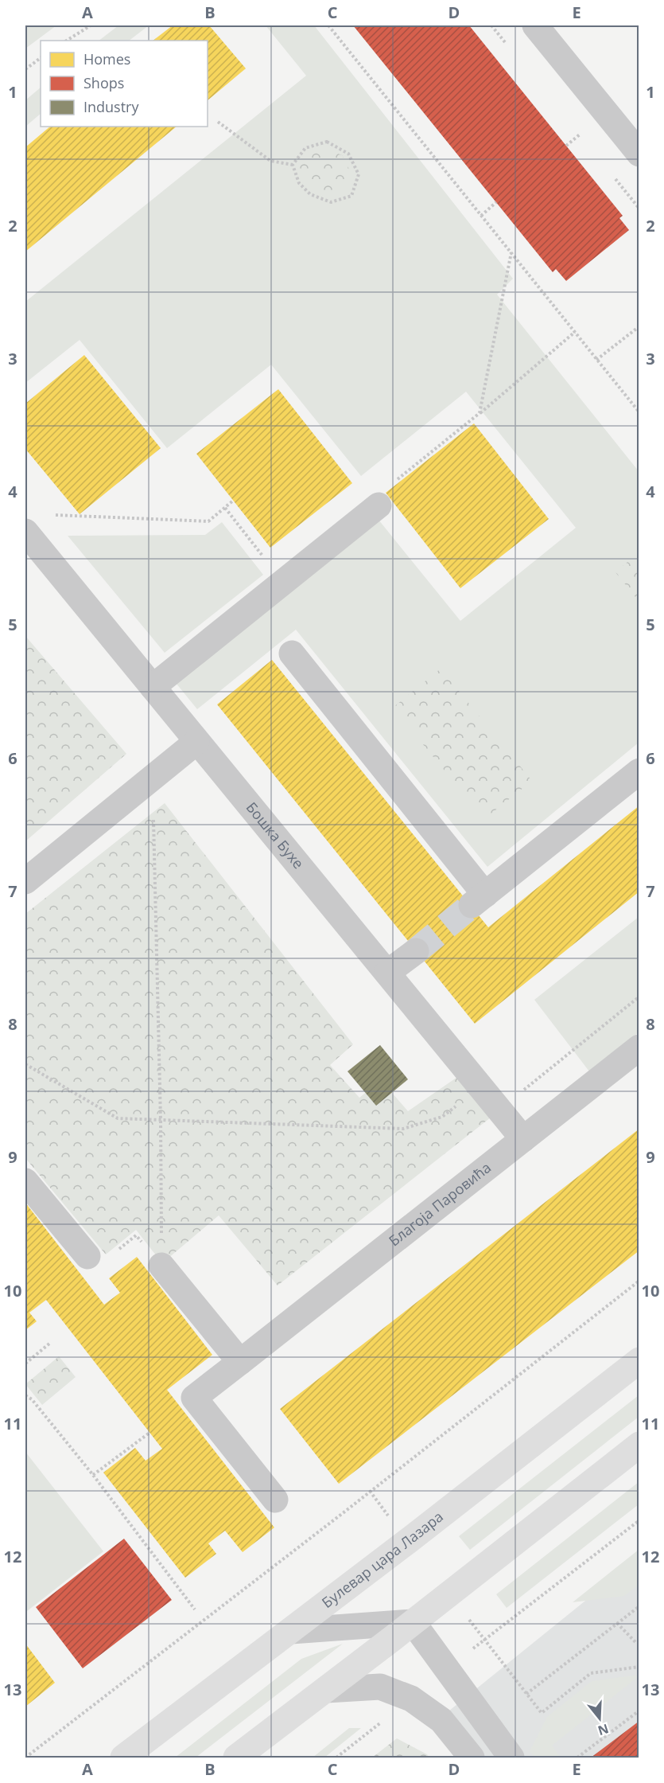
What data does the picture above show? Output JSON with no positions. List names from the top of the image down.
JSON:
{
  "streets": {
    "main road": ["Булевар цара Лазара"],
    "street": ["Бошка Бухе", "Благоја Паровића"]
  },
  "crossings": [
    ["Бошка Бухе", "Благоја Паровића"]
  ],
  "legend": ["Homes", "Shops", "Industry"],
  "north": "bottom",
  "grid": {
    "columns": [
      "A",
      "B",
      "C",
      "D",
      "E"
    ],
    "rows": [
      "1",
      "2",
      "3",
      "4",
      "5",
      "6",
      "7",
      "8",
      "9",
      "10",
      "11",
      "12",
      "13"
    ]
  }
}
